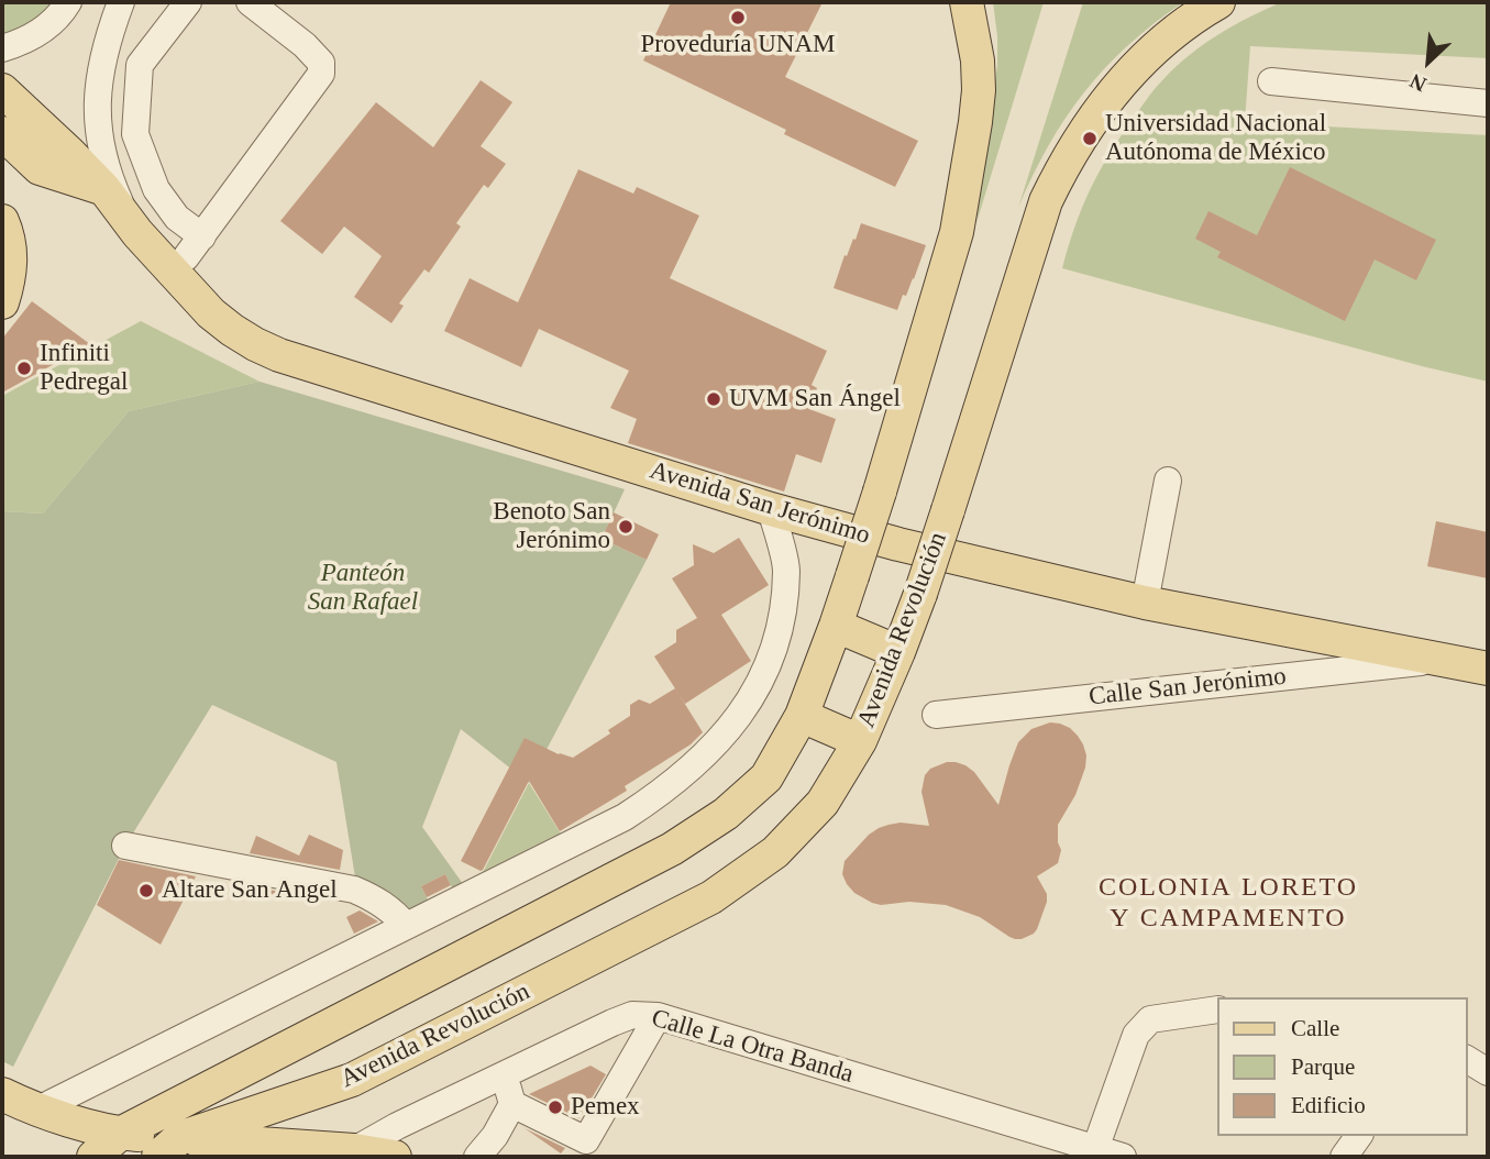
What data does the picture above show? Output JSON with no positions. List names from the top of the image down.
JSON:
{
  "streets": {
    "main road": ["Avenida San Jerónimo", "Avenida Revolución"],
    "street": ["Calle San Jerónimo", "Calle La Otra Banda"]
  },
  "crossings": [
    ["Avenida San Jerónimo", "Calle San Jerónimo"]
  ],
  "districts": ["COLONIA LORETO Y CAMPAMENTO"],
  "parks": ["Panteón San Rafael"],
  "places": [
    "Proveduría UNAM",
    "Universidad Nacional Autónoma de México",
    "Infiniti Pedregal",
    "UVM San Ángel",
    "Benoto San Jerónimo",
    "Altare San Angel",
    "Pemex"
  ],
  "legend": ["Calle", "Parque", "Edificio"],
  "north": "bottom left"
}
